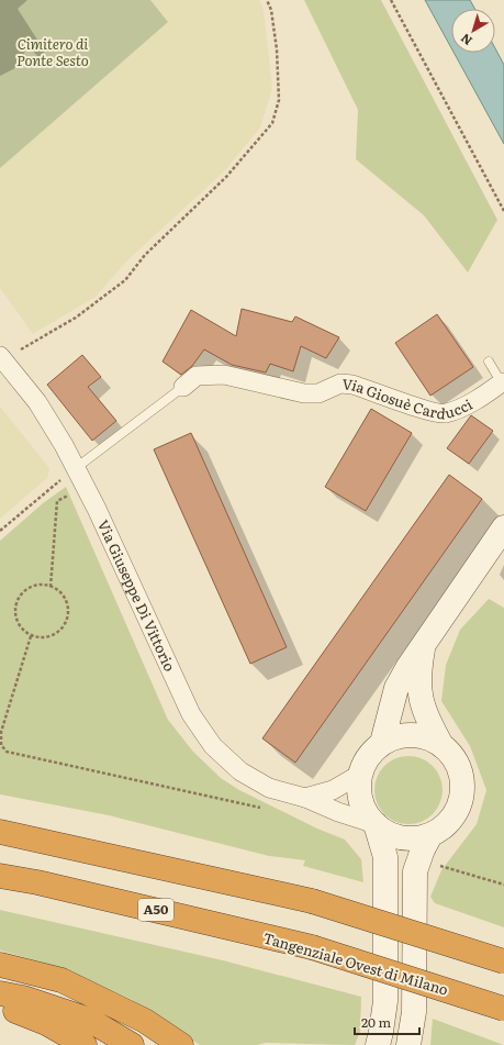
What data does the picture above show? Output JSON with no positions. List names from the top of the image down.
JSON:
{
  "streets": {
    "highway": ["A50", "Tangenziale Ovest di Milano"],
    "street": ["Via Giosuè Carducci", "Via Giuseppe Di Vittorio"]
  },
  "crossings": [
    ["Via Giosuè Carducci", "Via Giuseppe Di Vittorio"]
  ],
  "parks": ["Cimitero di Ponte Sesto"],
  "scale_bar": "20 m",
  "north": "bottom left"
}
